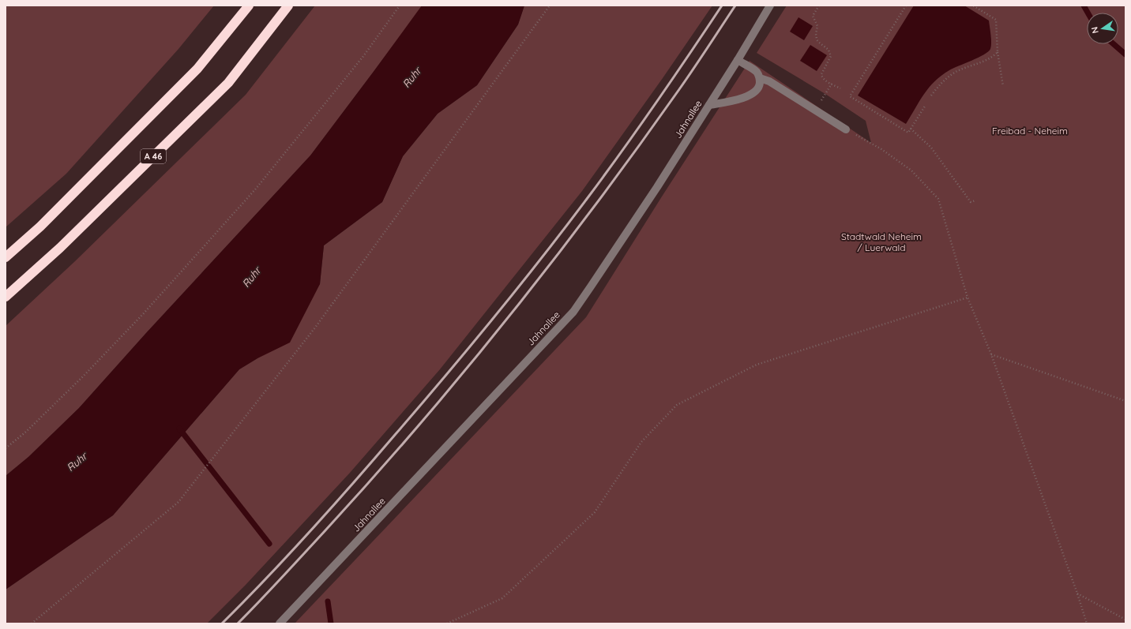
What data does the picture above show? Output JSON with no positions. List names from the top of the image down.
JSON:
{
  "streets": {
    "highway": ["A 46"],
    "street": ["Jahnallee"]
  },
  "water": ["Ruhr"],
  "parks": ["Freibad - Neheim", "Stadtwald Neheim / Luerwald"],
  "north": "left"
}
